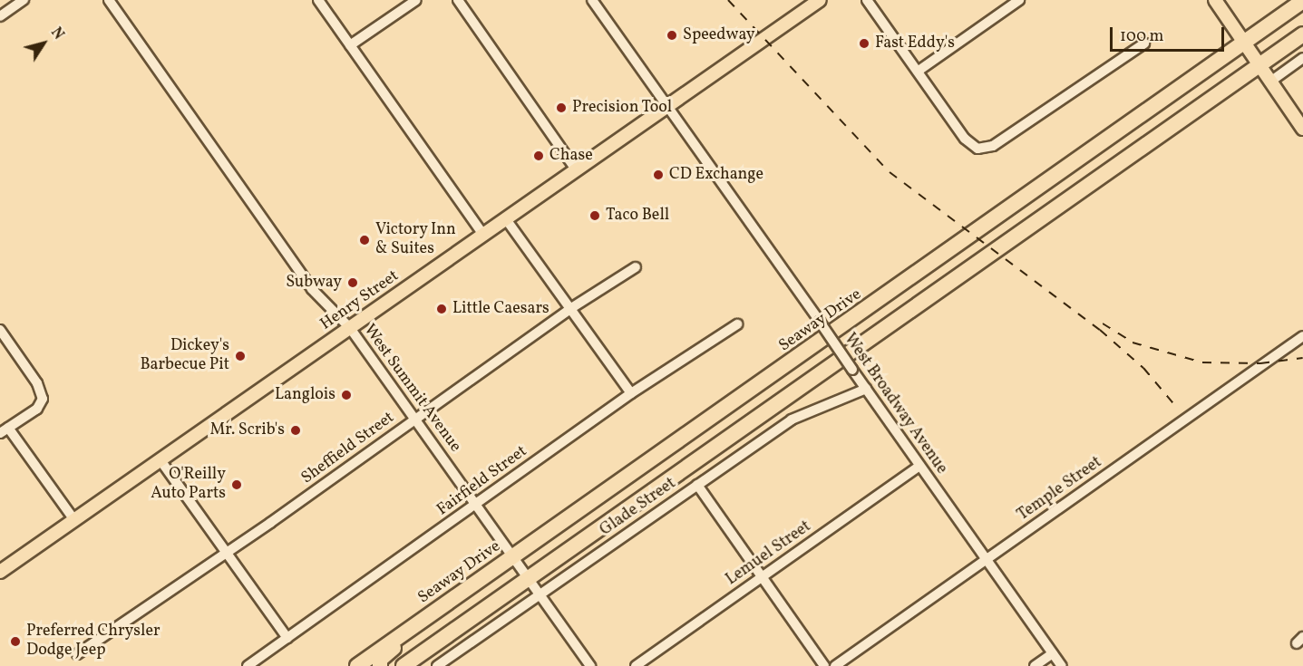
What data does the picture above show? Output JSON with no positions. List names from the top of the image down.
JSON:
{
  "streets": {
    "highway": ["Seaway Drive"],
    "main road": ["Henry Street"],
    "street": [
      "West Summit Avenue",
      "West Broadway Avenue",
      "Sheffield Street",
      "Fairfield Street",
      "Temple Street",
      "Glade Street",
      "Lemuel Street"
    ]
  },
  "crossings": [
    ["Henry Street", "West Summit Avenue"],
    ["Henry Street", "West Broadway Avenue"],
    ["Seaway Drive", "West Summit Avenue"],
    ["West Summit Avenue", "Sheffield Street"],
    ["West Summit Avenue", "Fairfield Street"],
    ["West Summit Avenue", "Glade Street"],
    ["West Broadway Avenue", "Temple Street"],
    ["West Broadway Avenue", "Glade Street"],
    ["West Broadway Avenue", "Lemuel Street"]
  ],
  "places": [
    "Speedway",
    "Fast Eddy's",
    "Precision Tool",
    "Chase",
    "CD Exchange",
    "Taco Bell",
    "Victory Inn & Suites",
    "Subway",
    "Little Caesars",
    "Dickey's Barbecue Pit",
    "Langlois",
    "Mr. Scrib's",
    "O'Reilly Auto Parts",
    "Preferred Chrysler Dodge Jeep"
  ],
  "scale_bar": "100 m",
  "north": "top right"
}
